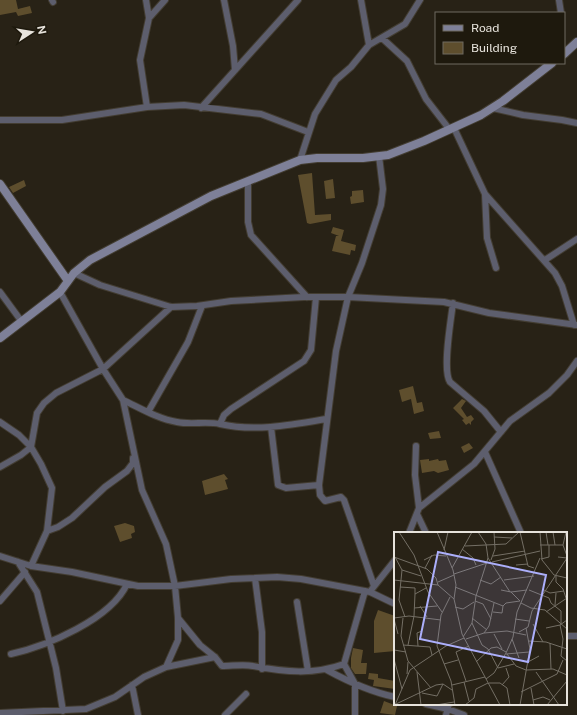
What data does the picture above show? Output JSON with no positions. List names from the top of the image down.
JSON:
{
  "legend": ["Road", "Building"],
  "north": "right"
}
